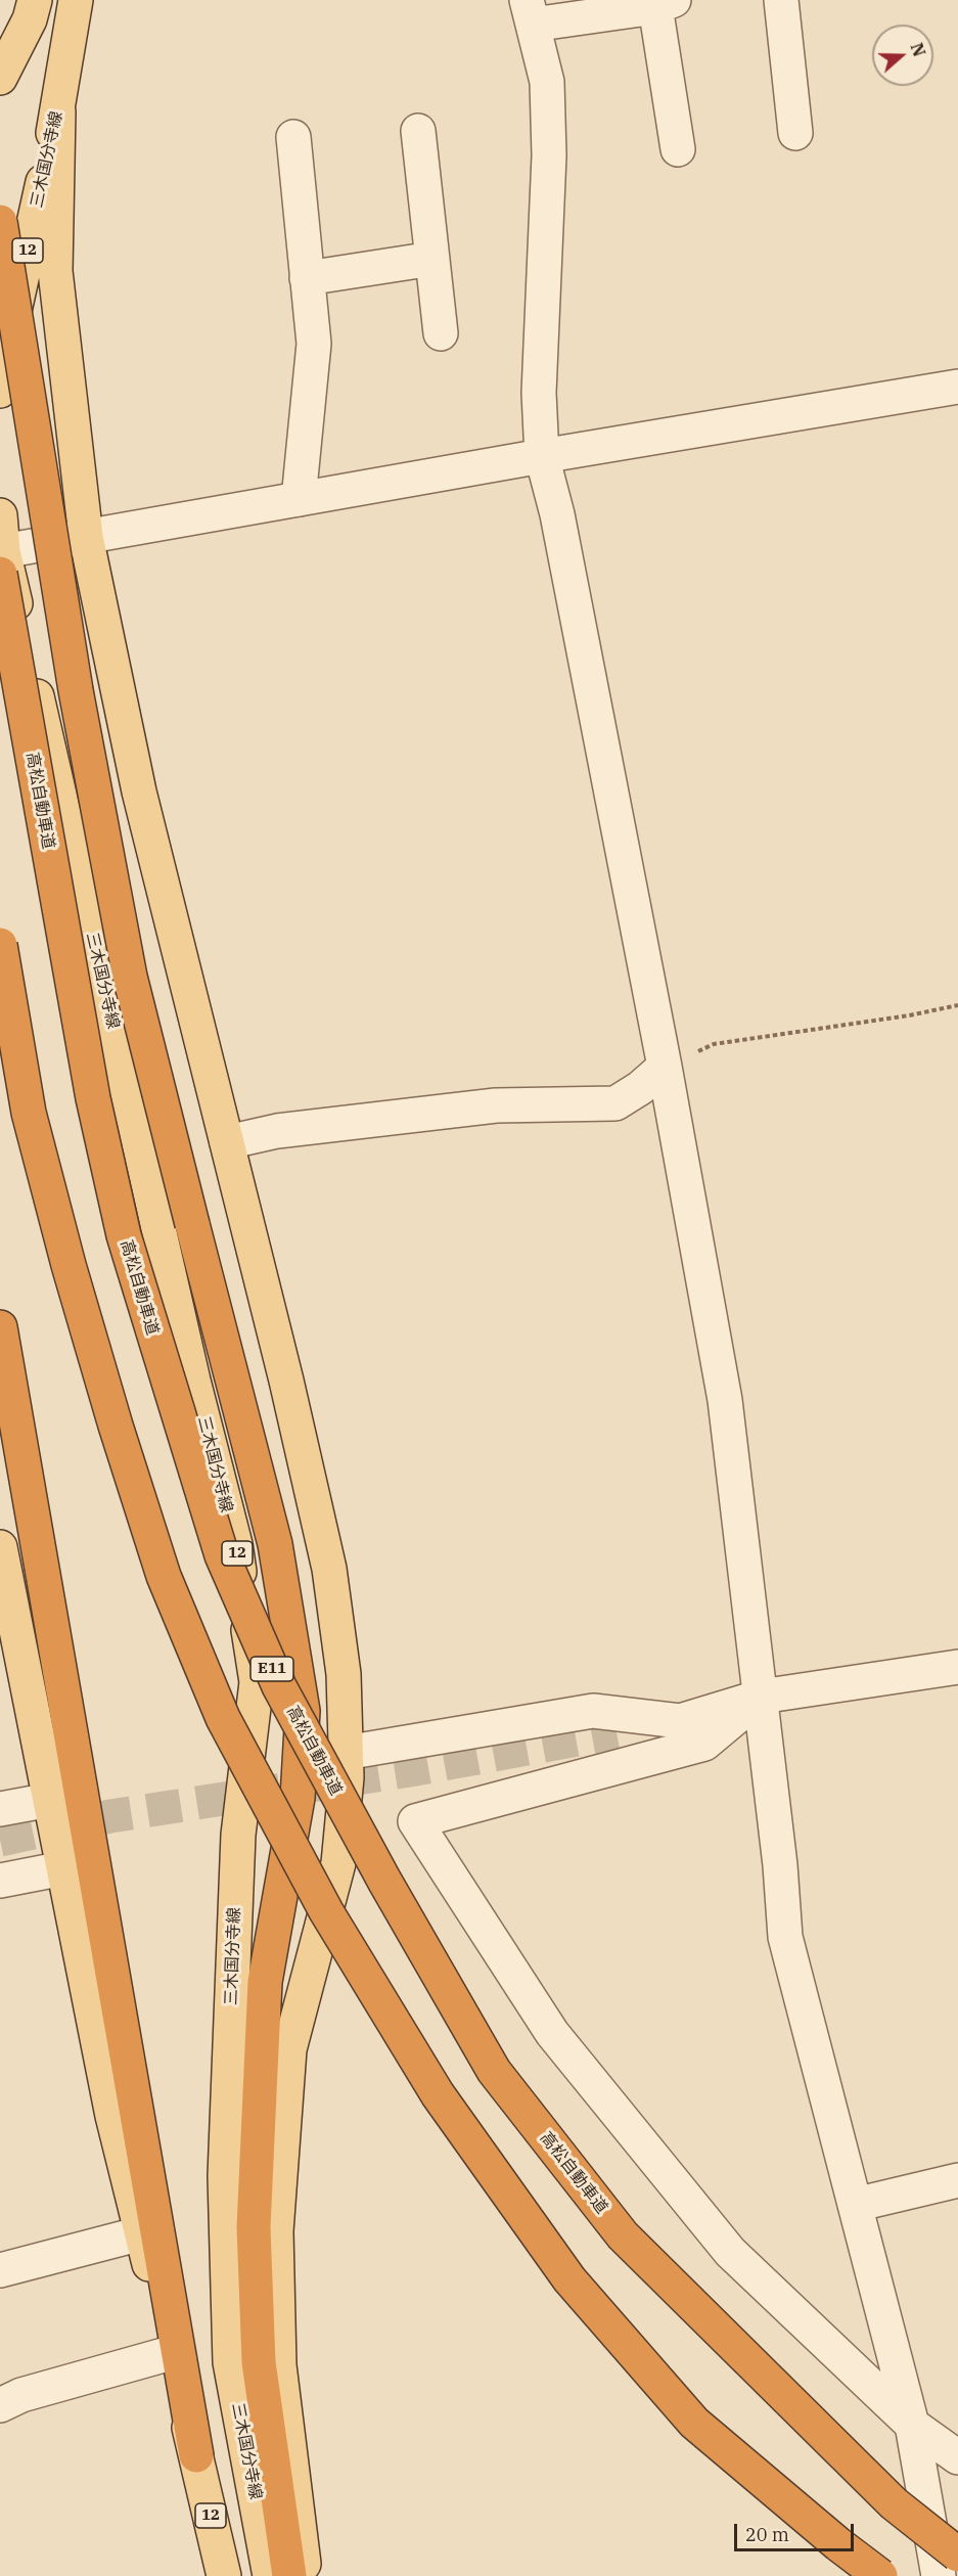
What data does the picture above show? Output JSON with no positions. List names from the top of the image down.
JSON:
{
  "streets": {
    "highway": ["高松自動車道", "E11"],
    "main road": ["三木国分寺線", "12"]
  },
  "crossings": [
    ["三木国分寺線", "高松自動車道"]
  ],
  "scale_bar": "20 m",
  "north": "right"
}
